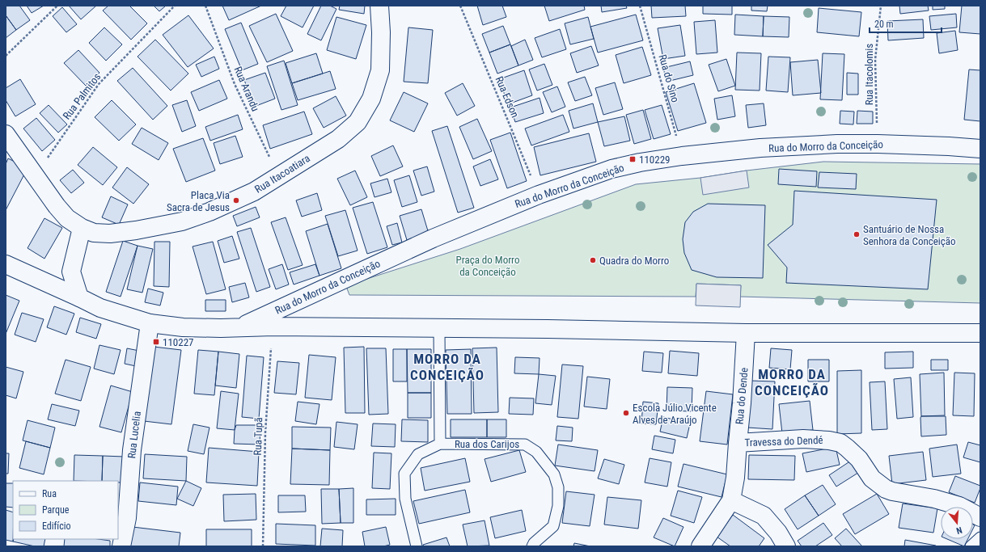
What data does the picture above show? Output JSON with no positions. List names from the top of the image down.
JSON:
{
  "streets": {
    "street": [
      "Rua do Morro da Conceição",
      "Rua Itacoatiara",
      "Rua do Dende",
      "Rua Lucelia",
      "Travessa do Dendé"
    ],
    "lane": ["Rua dos Carijos"],
    "path": [
      "Rua Itacolomis",
      "Rua do Sino",
      "Rua Arandu",
      "Rua Palmitos",
      "Rua Edson",
      "Rua Tupã"
    ]
  },
  "crossings": [
    ["Rua Itacolomis", "Rua do Morro da Conceição"],
    ["Rua do Sino", "Rua do Morro da Conceição"],
    ["Rua Arandu", "Rua Itacoatiara"],
    ["Rua Palmitos", "Rua Itacoatiara"],
    ["Rua Edson", "Rua do Morro da Conceição"],
    ["Rua do Morro da Conceição", "Rua do Dende"],
    ["Rua do Morro da Conceição", "Rua Lucelia"],
    ["Rua do Morro da Conceição", "Rua Tupã"],
    ["Rua do Morro da Conceição", "Rua dos Carijos"],
    ["Rua do Dende", "Travessa do Dendé"]
  ],
  "districts": ["MORRO DA CONCEIÇÃO", "MORRO DA CONCEIÇÃO"],
  "parks": ["Praça do Morro da Conceição"],
  "places": {
    "transit": ["110229", "110227"],
    "other": [
      "Placa Via Sacra de Jesus",
      "Santuário de Nossa Senhora da Conceição",
      "Quadra do Morro",
      "Escola Júlio Vicente Alves de Araújo"
    ]
  },
  "legend": ["Rua", "Parque", "Edifício"],
  "scale_bar": "20 m",
  "north": "bottom"
}
